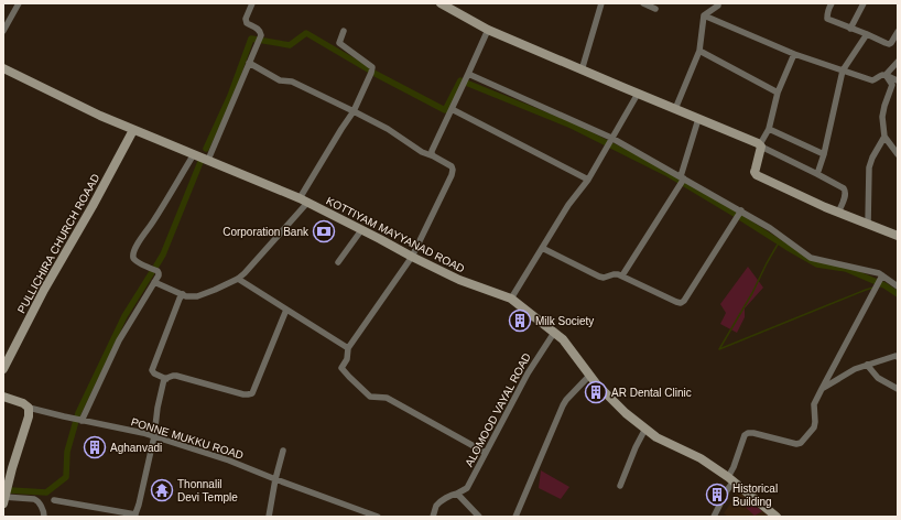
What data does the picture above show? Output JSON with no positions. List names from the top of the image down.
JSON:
{
  "streets": {
    "main road": ["KOTTIYAM MAYYANAD ROAD", "PULLICHIRA CHURCH ROAAD"],
    "street": ["ALOMOOD VAYAL ROAD", "PONNE MUKKU ROAD"]
  },
  "crossings": [
    ["KOTTIYAM MAYYANAD ROAD", "PULLICHIRA CHURCH ROAAD"],
    ["KOTTIYAM MAYYANAD ROAD", "ALOMOOD VAYAL ROAD"]
  ],
  "places": {
    "bank": ["Corporation Bank"],
    "building": [
      "Milk Society",
      "AR Dental Clinic",
      "Aghanvadi",
      "Historical Building"
    ],
    "temple": ["Thonnalil Devi Temple"]
  }
}
